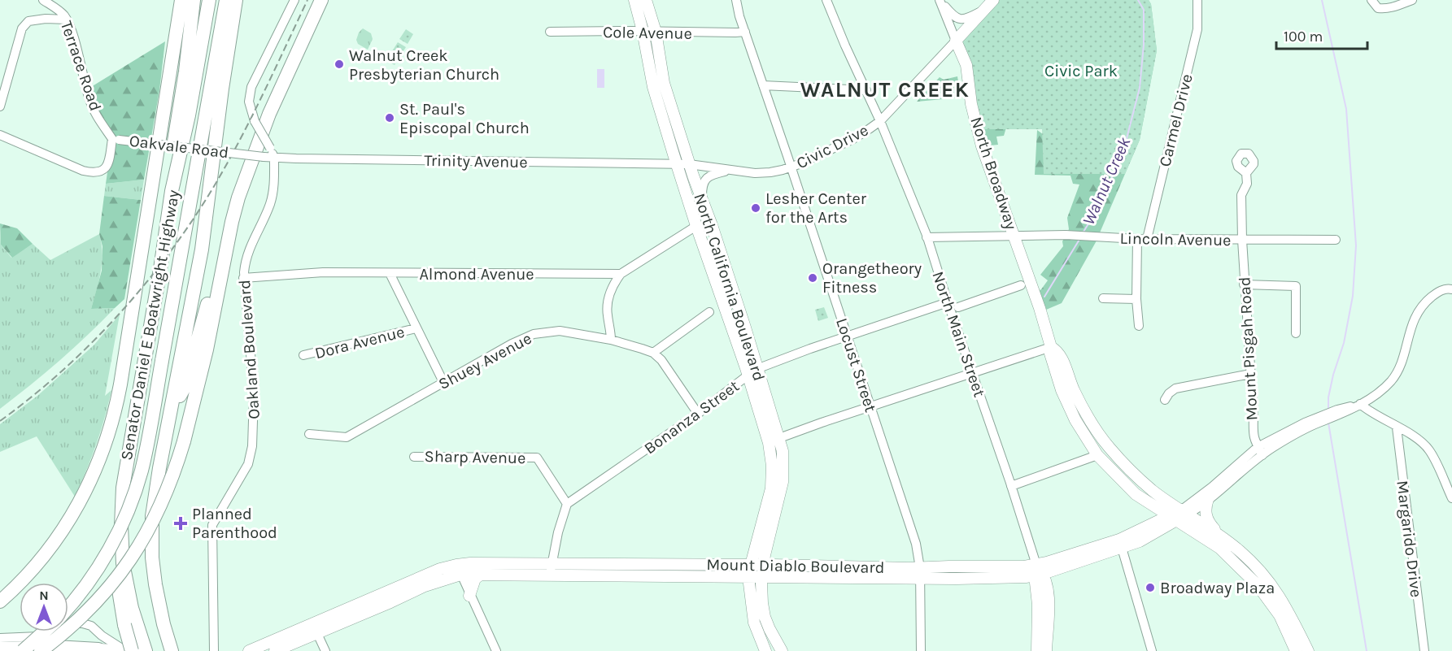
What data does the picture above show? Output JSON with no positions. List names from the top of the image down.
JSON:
{
  "streets": {
    "highway": ["Senator Daniel E Boatwright Highway"],
    "main road": [
      "Civic Drive",
      "North Broadway",
      "North California Boulevard",
      "Mount Diablo Boulevard"
    ],
    "street": [
      "Cole Avenue",
      "Terrace Road",
      "Carmel Drive",
      "Oakvale Road",
      "Trinity Avenue",
      "Lincoln Avenue",
      "Almond Avenue",
      "North Main Street",
      "Dora Avenue",
      "Mount Pisgah Road",
      "Oakland Boulevard",
      "Shuey Avenue",
      "Locust Street",
      "Bonanza Street",
      "Sharp Avenue",
      "Margarido Drive"
    ]
  },
  "crossings": [
    ["Cole Avenue", "North California Boulevard"],
    ["Cole Avenue", "Locust Street"],
    ["Terrace Road", "Oakvale Road"],
    ["Carmel Drive", "Lincoln Avenue"],
    ["Oakvale Road", "Trinity Avenue"],
    ["Oakvale Road", "Oakland Boulevard"],
    ["Civic Drive", "Trinity Avenue"],
    ["Civic Drive", "North Broadway"],
    ["Civic Drive", "North California Boulevard"],
    ["Civic Drive", "North Main Street"],
    ["Civic Drive", "Locust Street"],
    ["Trinity Avenue", "North California Boulevard"],
    ["Trinity Avenue", "Oakland Boulevard"],
    ["North Broadway", "Lincoln Avenue"],
    ["North Broadway", "Mount Diablo Boulevard"],
    ["Lincoln Avenue", "North Main Street"],
    ["Lincoln Avenue", "Mount Pisgah Road"],
    ["Almond Avenue", "Oakland Boulevard"],
    ["North California Boulevard", "Bonanza Street"],
    ["North California Boulevard", "Mount Diablo Boulevard"],
    ["North Main Street", "Bonanza Street"],
    ["North Main Street", "Mount Diablo Boulevard"],
    ["Mount Pisgah Road", "Mount Diablo Boulevard"],
    ["Locust Street", "Bonanza Street"],
    ["Locust Street", "Mount Diablo Boulevard"],
    ["Bonanza Street", "Sharp Avenue"]
  ],
  "districts": ["WALNUT CREEK"],
  "water": ["Walnut Creek"],
  "parks": ["Civic Park"],
  "places": {
    "other": [
      "Walnut Creek Presbyterian Church",
      "St. Paul's Episcopal Church",
      "Lesher Center for the Arts",
      "Orangetheory Fitness",
      "Broadway Plaza"
    ],
    "health": ["Planned Parenthood"]
  },
  "scale_bar": "100 m",
  "north": "top"
}
